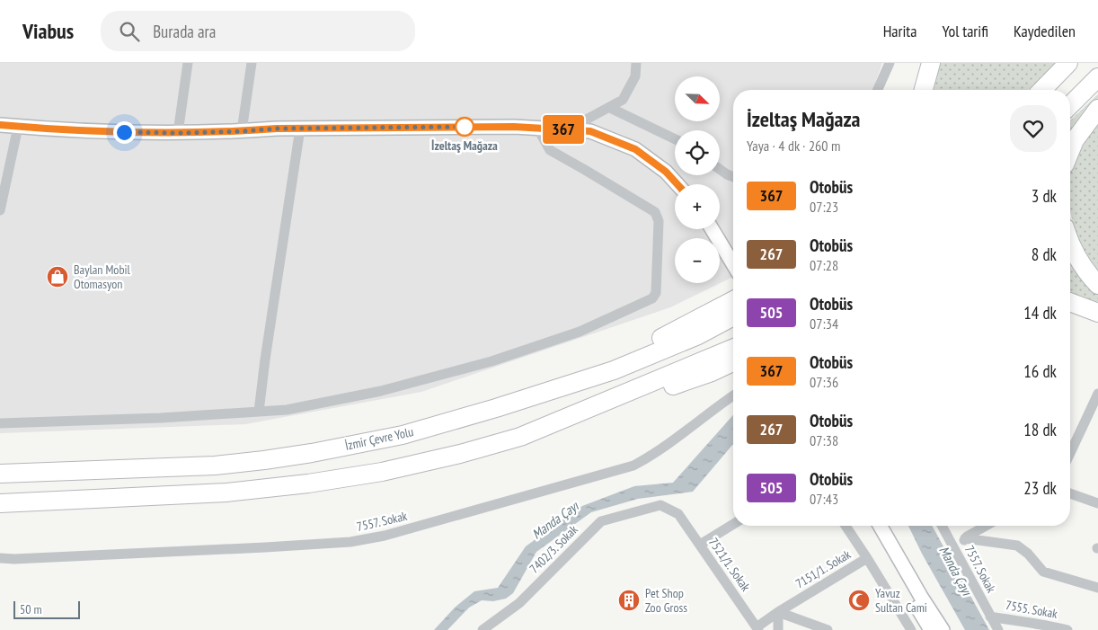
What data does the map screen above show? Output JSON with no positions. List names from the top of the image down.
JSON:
{
  "streets": {
    "highway": ["İzmir Çevre Yolu"],
    "street": [
      "7557. Sokak",
      "7402/3. Sokak",
      "7521/1. Sokak",
      "7151/1. Sokak",
      "7555. Sokak"
    ]
  },
  "crossings": [
    ["7557. Sokak", "7555. Sokak"],
    ["7402/3. Sokak", "7521/1. Sokak"],
    ["7521/1. Sokak", "7151/1. Sokak"]
  ],
  "water": ["Manda Çayı"],
  "places": {
    "other": ["İzeltaş Mağaza"],
    "shop": ["Baylan Mobil Otomasyon"],
    "building": ["Pet Shop Zoo Gross"],
    "mosque": ["Yavuz Sultan Cami"]
  },
  "lines": ["bus line 367"],
  "scale_bar": "50 m",
  "north": "bottom right",
  "page": {
    "header": "Viabus",
    "search": "Burada ara",
    "nav": ["Harita", "Yol tarifi", "Kaydedilen"],
    "on_map": "367",
    "map_buttons": ["+", "−"],
    "heading": ["İzeltaş Mağaza", "Yaya · 4 dk · 260 m"],
    "list": [
      {
        "mark": "367",
        "name": "Otobüs",
        "note": "07:23",
        "value": "3 dk"
      },
      {
        "mark": "267",
        "name": "Otobüs",
        "note": "07:28",
        "value": "8 dk"
      },
      {
        "mark": "505",
        "name": "Otobüs",
        "note": "07:34",
        "value": "14 dk"
      },
      {
        "mark": "367",
        "name": "Otobüs",
        "note": "07:36",
        "value": "16 dk"
      },
      {
        "mark": "267",
        "name": "Otobüs",
        "note": "07:38",
        "value": "18 dk"
      },
      {
        "mark": "505",
        "name": "Otobüs",
        "note": "07:43",
        "value": "23 dk"
      }
    ],
    "scale": "50 m"
  }
}
